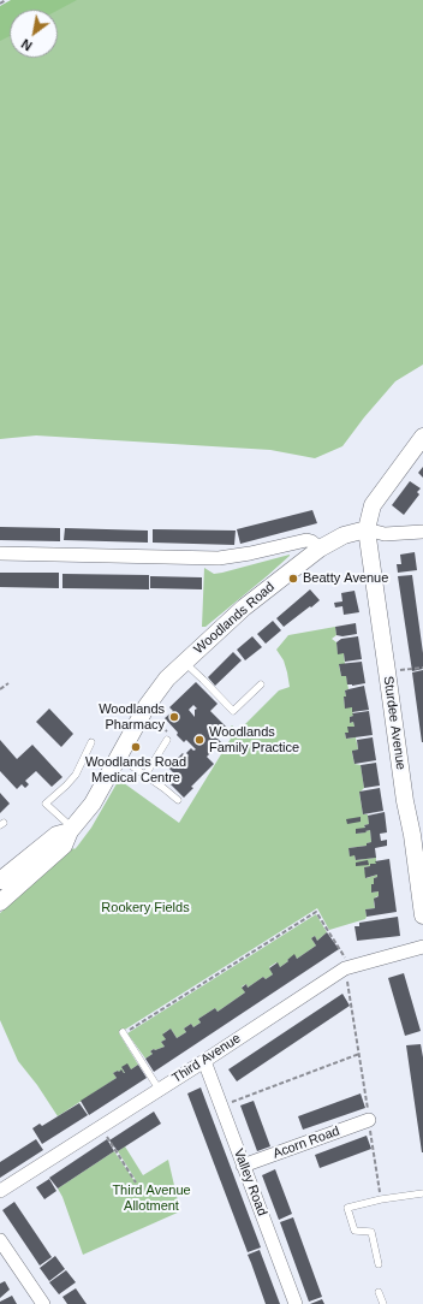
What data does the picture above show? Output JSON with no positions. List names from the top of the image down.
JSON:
{
  "streets": {
    "street": [
      "Woodlands Road",
      "Sturdee Avenue",
      "Third Avenue",
      "Acorn Road",
      "Valley Road"
    ]
  },
  "crossings": [
    ["Woodlands Road", "Sturdee Avenue"],
    ["Third Avenue", "Valley Road"],
    ["Acorn Road", "Valley Road"]
  ],
  "parks": ["Rookery Fields", "Third Avenue Allotment"],
  "places": [
    "Beatty Avenue",
    "Woodlands Pharmacy",
    "Woodlands Family Practice",
    "Woodlands Road Medical Centre"
  ],
  "north": "bottom left"
}
